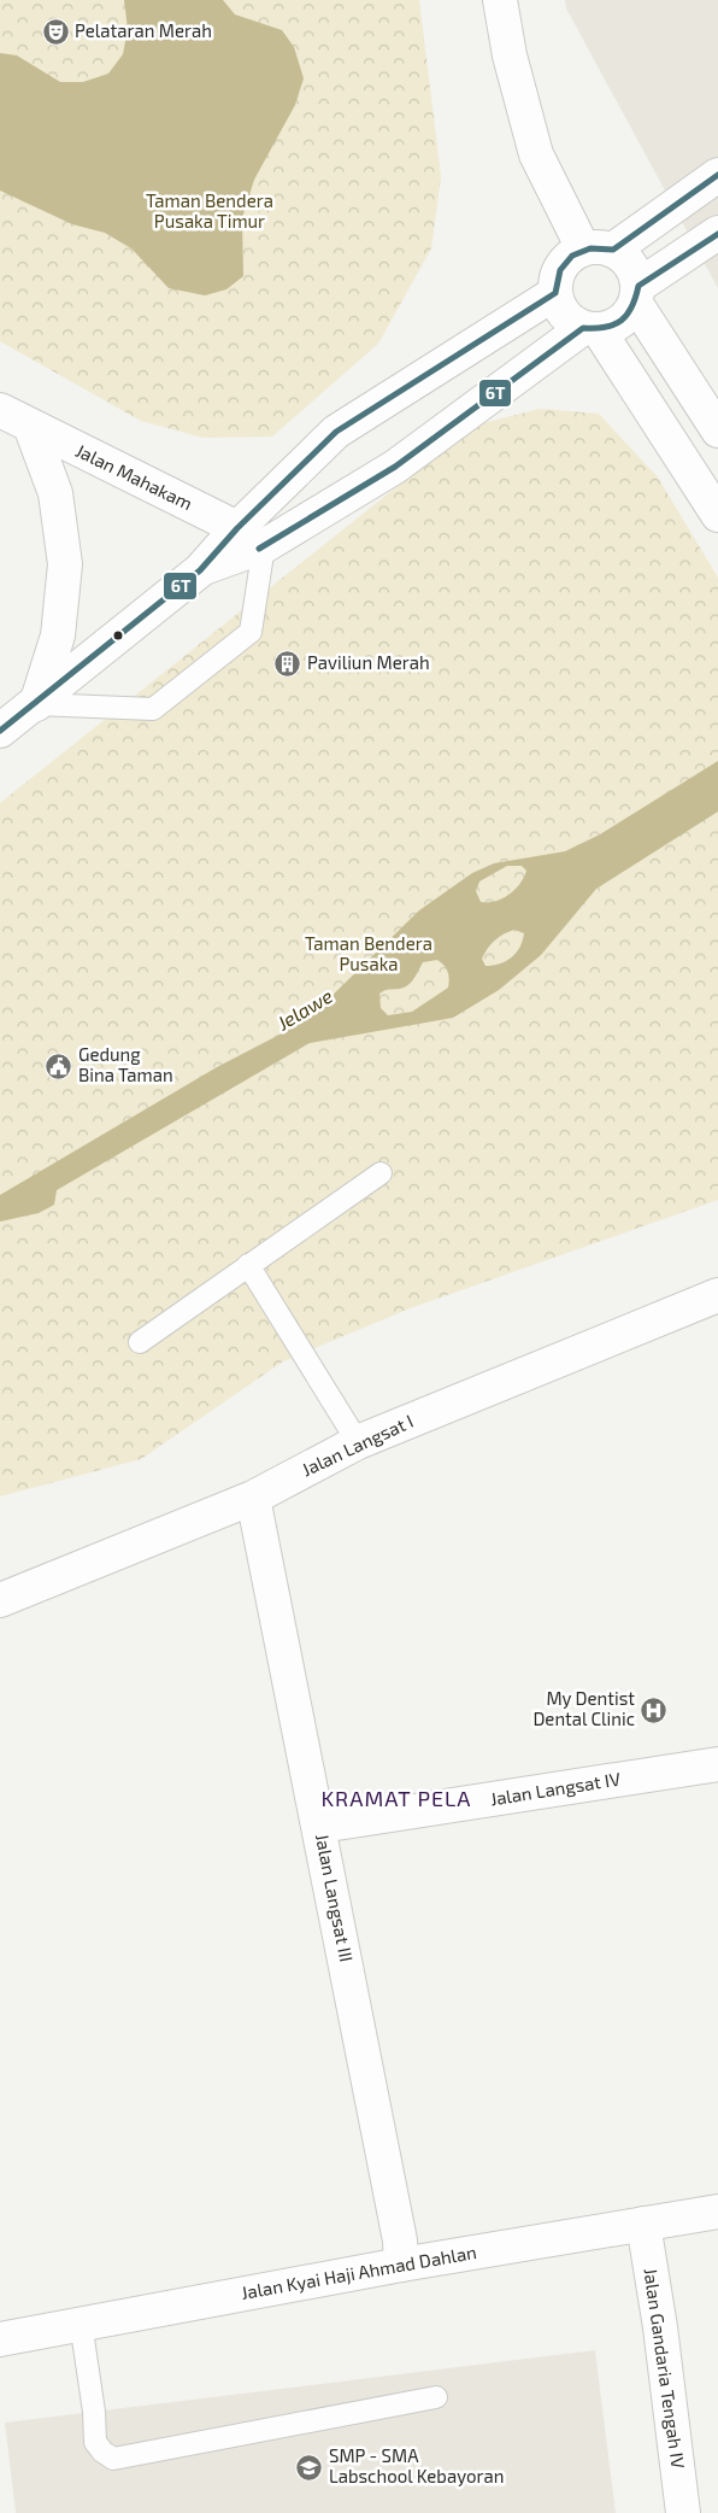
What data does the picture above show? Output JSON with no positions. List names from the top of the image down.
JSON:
{
  "streets": {
    "street": [
      "Jalan Mahakam",
      "Jalan Langsat I",
      "Jalan Langsat IV",
      "Jalan Langsat III",
      "Jalan Kyai Haji Ahmad Dahlan",
      "Jalan Gandaria Tengah IV"
    ]
  },
  "crossings": [
    ["Jalan Langsat I", "Jalan Langsat III"],
    ["Jalan Langsat IV", "Jalan Langsat III"],
    ["Jalan Langsat III", "Jalan Kyai Haji Ahmad Dahlan"],
    ["Jalan Kyai Haji Ahmad Dahlan", "Jalan Gandaria Tengah IV"]
  ],
  "districts": ["KRAMAT PELA"],
  "water": ["Jelawe"],
  "parks": ["Taman Bendera Pusaka Timur", "Taman Bendera Pusaka"],
  "places": {
    "theatre": ["Pelataran Merah"],
    "building": ["Paviliun Merah"],
    "public building": ["Gedung Bina Taman"],
    "hospital": ["My Dentist Dental Clinic"],
    "school or university": ["SMP - SMA Labschool Kebayoran"]
  },
  "lines": ["transit line 6T"]
}
